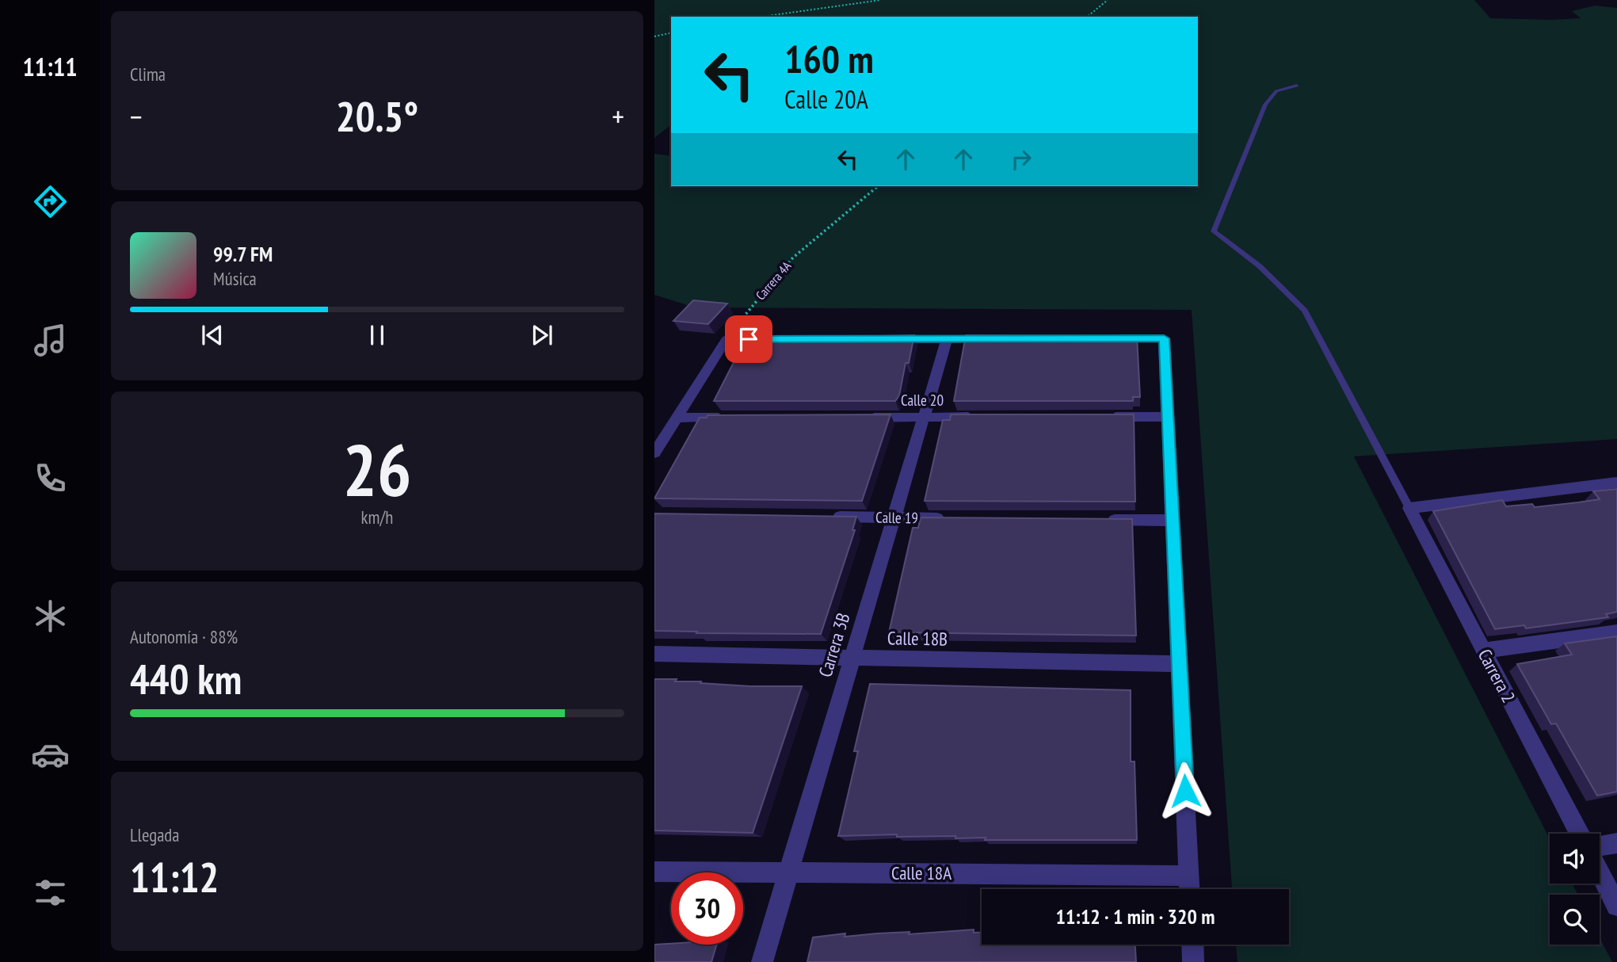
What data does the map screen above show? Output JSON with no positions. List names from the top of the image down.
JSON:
{
  "streets": {
    "street": [
      "Calle 20",
      "Calle 19",
      "Calle 18B",
      "Carrera 3B",
      "Carrera 2",
      "Calle 18A"
    ],
    "path": ["Carrera 4A"]
  },
  "crossings": [
    ["Calle 20", "Carrera 3B"],
    ["Calle 19", "Carrera 3B"],
    ["Calle 18B", "Carrera 3B"],
    ["Carrera 3B", "Calle 18A"]
  ],
  "page": {
    "tabs": "11:11",
    "tile": [
      "Clima",
      ["26", "km/h"],
      ["Autonomía · 88%", "440 km"],
      ["Llegada", "11:12"]
    ],
    "turn": ["160 m", "Calle 20A"],
    "heat": ["−", "20.5°", "+"],
    "song": ["99.7 FM", "Música"],
    "limit": "30",
    "trip": "11:12 · 1 min · 320 m"
  }
}
